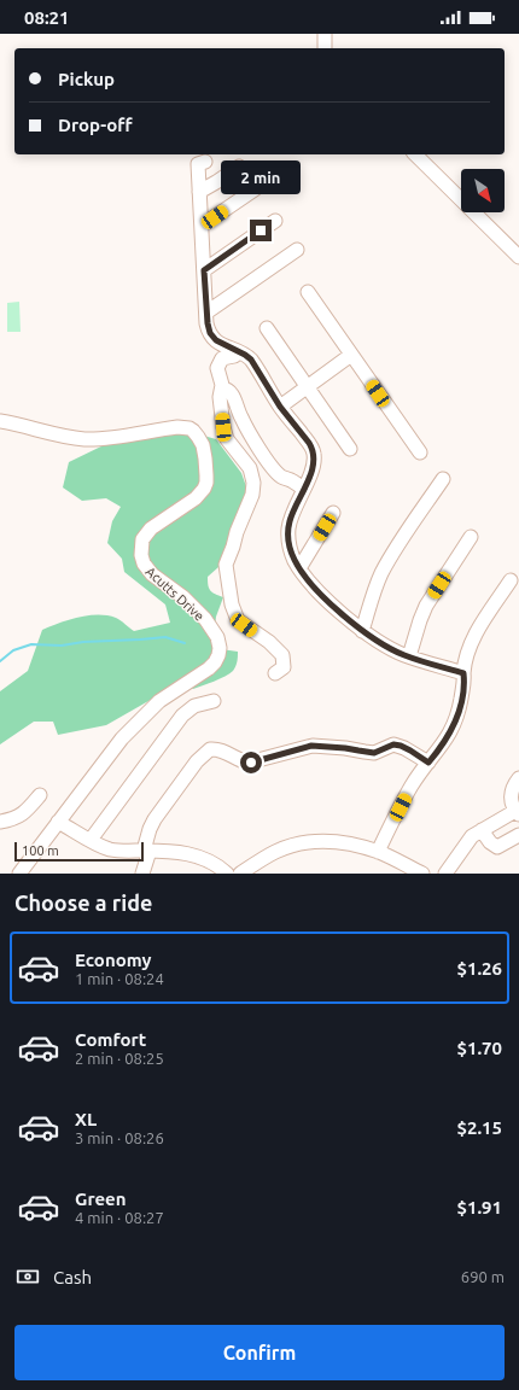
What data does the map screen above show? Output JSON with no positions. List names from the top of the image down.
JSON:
{
  "streets": {
    "street": ["Acutts Drive"]
  },
  "scale_bar": "100 m",
  "north": "bottom right",
  "page": {
    "status": "08:21",
    "banner": ["Pickup", "Drop-off"],
    "bubble": "2 min",
    "scale": "100 m",
    "heading": "Choose a ride",
    "list": [
      {
        "name": "Economy",
        "note": "1 min · 08:24",
        "value": "$1.26"
      },
      {
        "name": "Comfort",
        "note": "2 min · 08:25",
        "value": "$1.70"
      },
      {
        "name": "XL",
        "note": "3 min · 08:26",
        "value": "$2.15"
      },
      {
        "name": "Green",
        "note": "4 min · 08:27",
        "value": "$1.91"
      }
    ],
    "pay": ["Cash", "690 m"],
    "buttons": "Confirm"
  }
}
